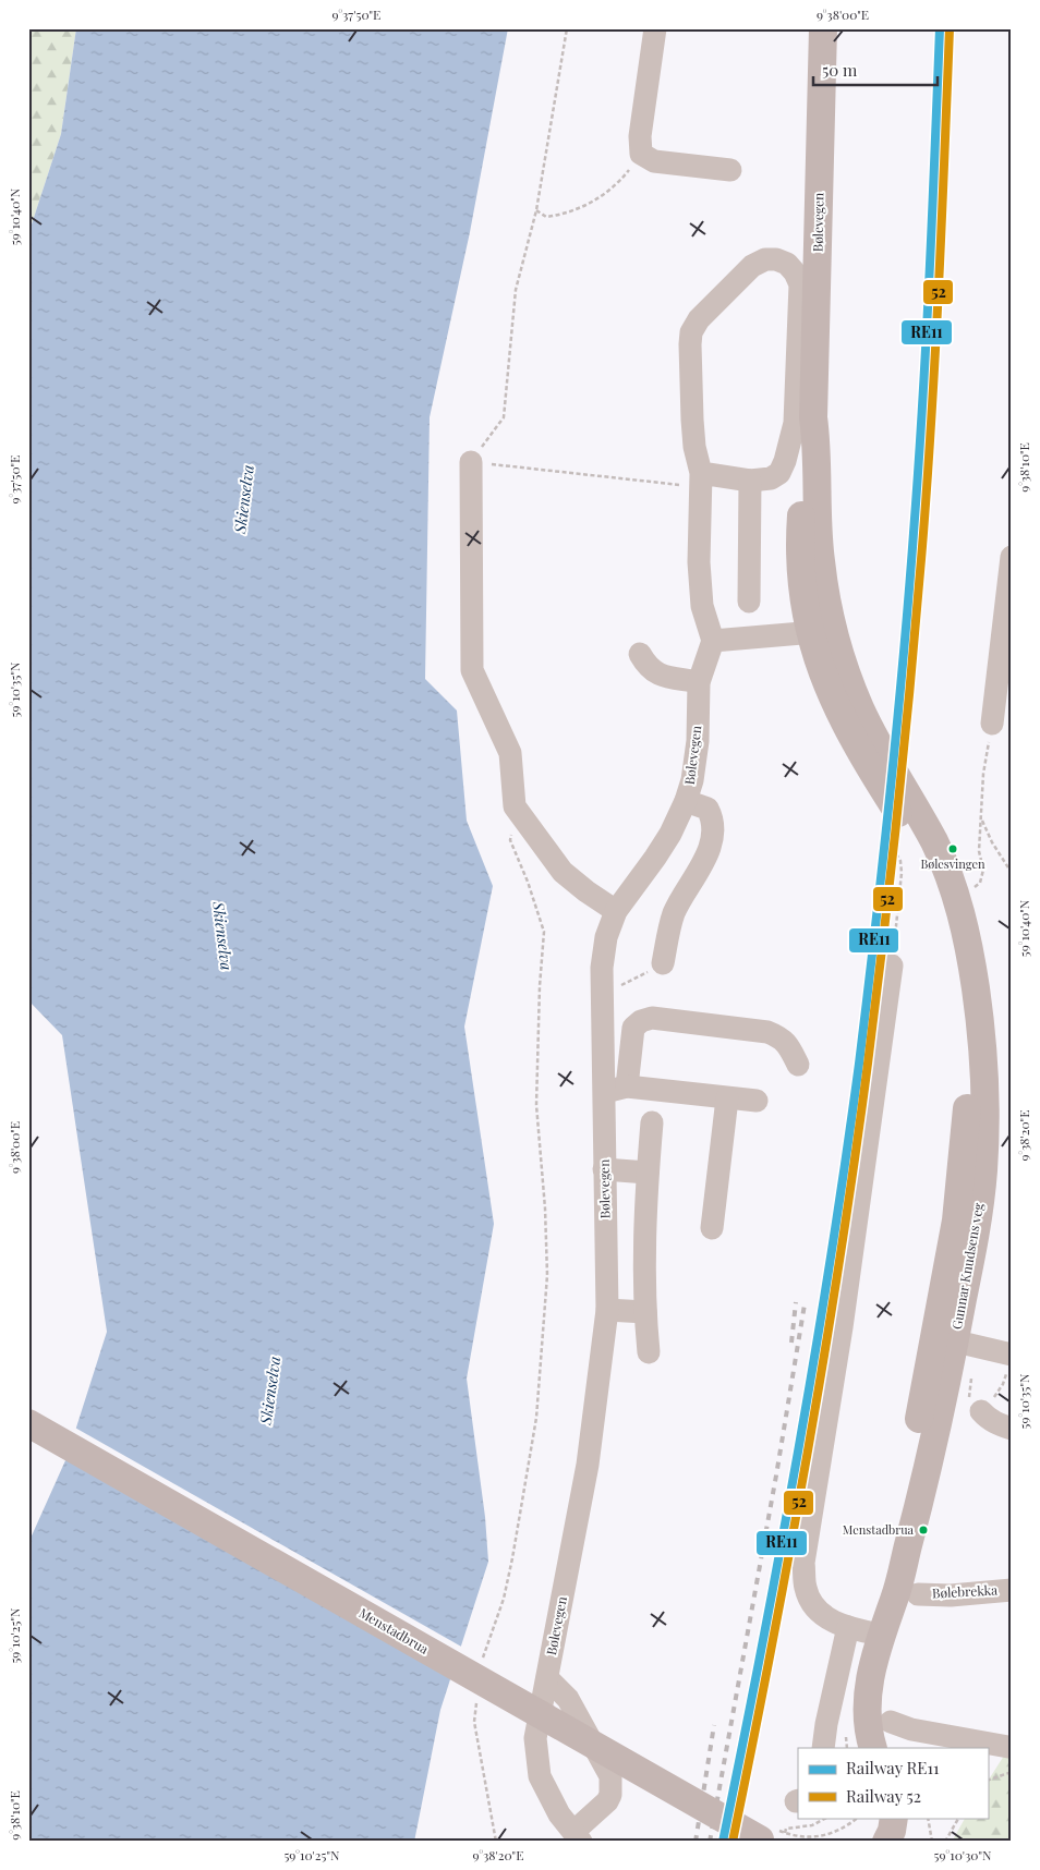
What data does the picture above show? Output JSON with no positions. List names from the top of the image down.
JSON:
{
  "streets": {
    "main road": ["Bølevegen", "Gunnar Knudsens veg", "Menstadbrua"],
    "street": ["Bølebrekka"]
  },
  "crossings": [
    ["Bølevegen", "Gunnar Knudsens veg"]
  ],
  "water": ["Skienselva"],
  "places": ["Bølesvingen", "Menstadbrua"],
  "lines": ["rail line RE11", "rail line 52"],
  "legend": ["Railway RE11", "Railway 52"],
  "scale_bar": "50 m",
  "coordinates": [
    "9°37'50\"E",
    "9°38'00\"E",
    "59°10'40\"N",
    "9°38'10\"E",
    "59°10'35\"N",
    "9°38'20\"E",
    "59°10'25\"N",
    "59°10'30\"N"
  ]
}
